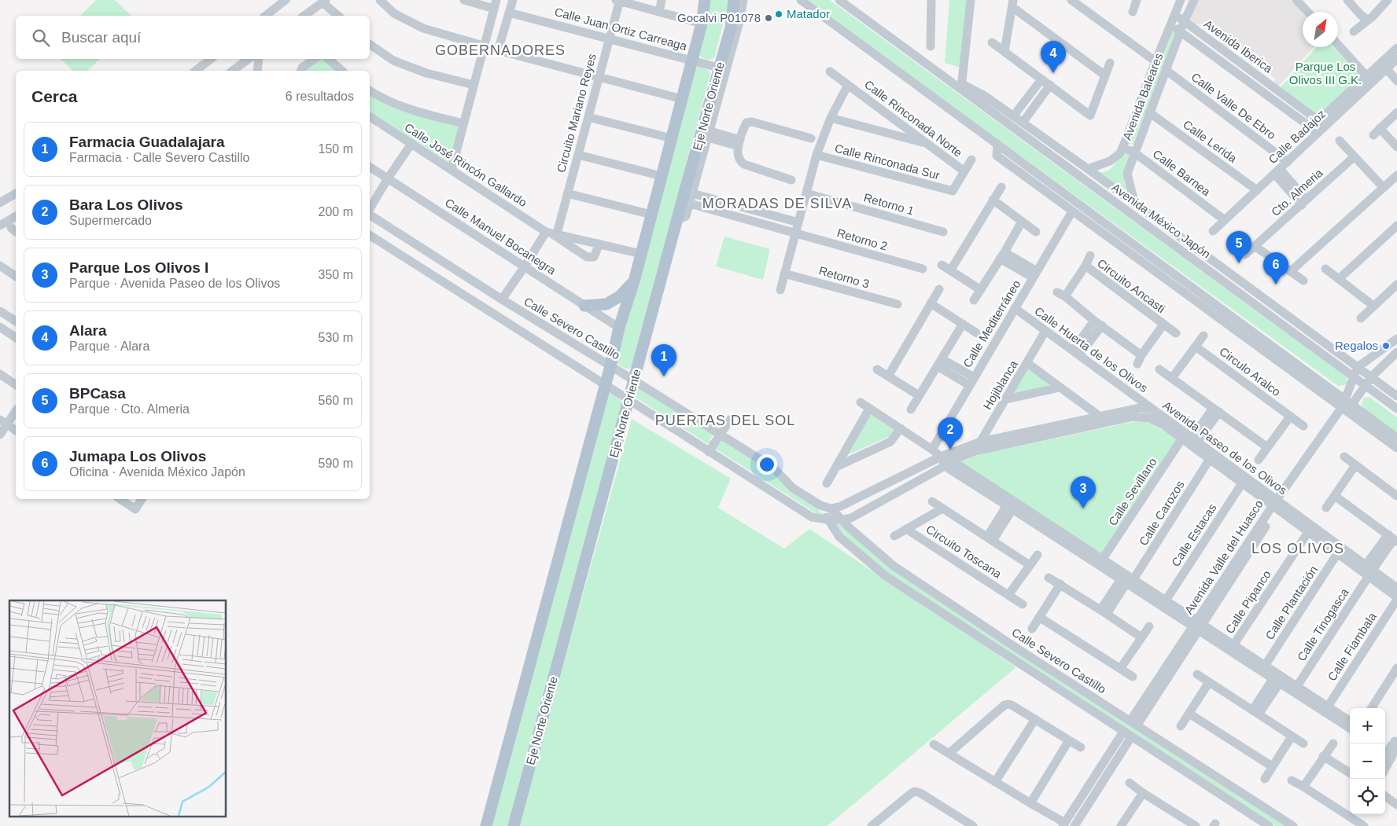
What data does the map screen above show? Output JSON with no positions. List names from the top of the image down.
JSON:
{
  "streets": {
    "main road": ["Eje Norte Oriente"],
    "street": [
      "Calle Juan Ortiz Carreaga",
      "Avenida Iberica",
      "Avenida Baleares",
      "Calle Valle De Ebro",
      "Circuito Mariano Reyes",
      "Calle Rinconada Norte",
      "Calle Badajoz",
      "Calle Lerida",
      "Calle Rinconada Sur",
      "Calle José Rincón Gallardo",
      "Calle Barnea",
      "Cto. Almeria",
      "Retorno 1",
      "Avenida México Japón",
      "Calle Manuel Bocanegra",
      "Retorno 2",
      "Retorno 3",
      "Circuito Ancasti",
      "Calle Mediterráneo",
      "Calle Severo Castillo",
      "Calle Huerta de los Olivos",
      "Circulo Aralco",
      "Hojiblanca",
      "Avenida Paseo de los Olivos",
      "Calle Sevillano",
      "Calle Carozos",
      "Calle Estacas",
      "Circuito Toscana",
      "Avenida Valle del Huasco",
      "Calle Pipanco",
      "Calle Plantación",
      "Calle Tinogasca",
      "Calle Fiambala"
    ]
  },
  "crossings": [
    ["Calle Juan Ortiz Carreaga", "Eje Norte Oriente"],
    ["Calle Juan Ortiz Carreaga", "Circuito Mariano Reyes"],
    ["Avenida Iberica", "Avenida Baleares"],
    ["Avenida Iberica", "Calle Badajoz"],
    ["Avenida Baleares", "Calle Valle De Ebro"],
    ["Avenida Baleares", "Calle Lerida"],
    ["Avenida Baleares", "Calle Barnea"],
    ["Avenida Baleares", "Avenida México Japón"],
    ["Eje Norte Oriente", "Calle Severo Castillo"],
    ["Calle Valle De Ebro", "Calle Badajoz"],
    ["Circuito Mariano Reyes", "Calle José Rincón Gallardo"],
    ["Circuito Mariano Reyes", "Calle Manuel Bocanegra"],
    ["Circuito Mariano Reyes", "Calle Severo Castillo"],
    ["Calle Rinconada Norte", "Calle Rinconada Sur"],
    ["Calle Badajoz", "Calle Lerida"],
    ["Calle Badajoz", "Calle Barnea"],
    ["Avenida México Japón", "Avenida Valle del Huasco"],
    ["Calle Mediterráneo", "Calle Huerta de los Olivos"],
    ["Calle Severo Castillo", "Avenida Paseo de los Olivos"],
    ["Calle Severo Castillo", "Avenida Valle del Huasco"],
    ["Calle Huerta de los Olivos", "Hojiblanca"],
    ["Calle Huerta de los Olivos", "Avenida Paseo de los Olivos"],
    ["Hojiblanca", "Avenida Paseo de los Olivos"],
    ["Avenida Paseo de los Olivos", "Calle Sevillano"],
    ["Avenida Paseo de los Olivos", "Calle Carozos"],
    ["Avenida Paseo de los Olivos", "Calle Estacas"],
    ["Avenida Paseo de los Olivos", "Avenida Valle del Huasco"],
    ["Avenida Paseo de los Olivos", "Calle Pipanco"],
    ["Avenida Paseo de los Olivos", "Calle Plantación"],
    ["Avenida Paseo de los Olivos", "Calle Tinogasca"],
    ["Avenida Paseo de los Olivos", "Calle Fiambala"]
  ],
  "districts": [
    "GOBERNADORES",
    "MORADAS DE SILVA",
    "PUERTAS DEL SOL",
    "LOS OLIVOS"
  ],
  "parks": ["Parque Los Olivos III G.K."],
  "places": ["Matador", "Gocalvi P01078", "Regalos"],
  "north": "top right",
  "page": {
    "search": "Buscar aquí",
    "pins": [
      "4",
      "5",
      "6",
      "1",
      "2",
      "3"
    ],
    "heading": ["Cerca", "6 resultados"],
    "list": [
      {
        "mark": "1",
        "name": "Farmacia Guadalajara",
        "note": "Farmacia · Calle Severo Castillo",
        "value": "150 m"
      },
      {
        "mark": "2",
        "name": "Bara Los Olivos",
        "note": "Supermercado",
        "value": "200 m"
      },
      {
        "mark": "3",
        "name": "Parque Los Olivos I",
        "note": "Parque · Avenida Paseo de los Olivos",
        "value": "350 m"
      },
      {
        "mark": "4",
        "name": "Alara",
        "note": "Parque · Alara",
        "value": "530 m"
      },
      {
        "mark": "5",
        "name": "BPCasa",
        "note": "Parque · Cto. Almeria",
        "value": "560 m"
      },
      {
        "mark": "6",
        "name": "Jumapa Los Olivos",
        "note": "Oficina · Avenida México Japón",
        "value": "590 m"
      }
    ],
    "map_buttons": ["+", "−"]
  }
}
